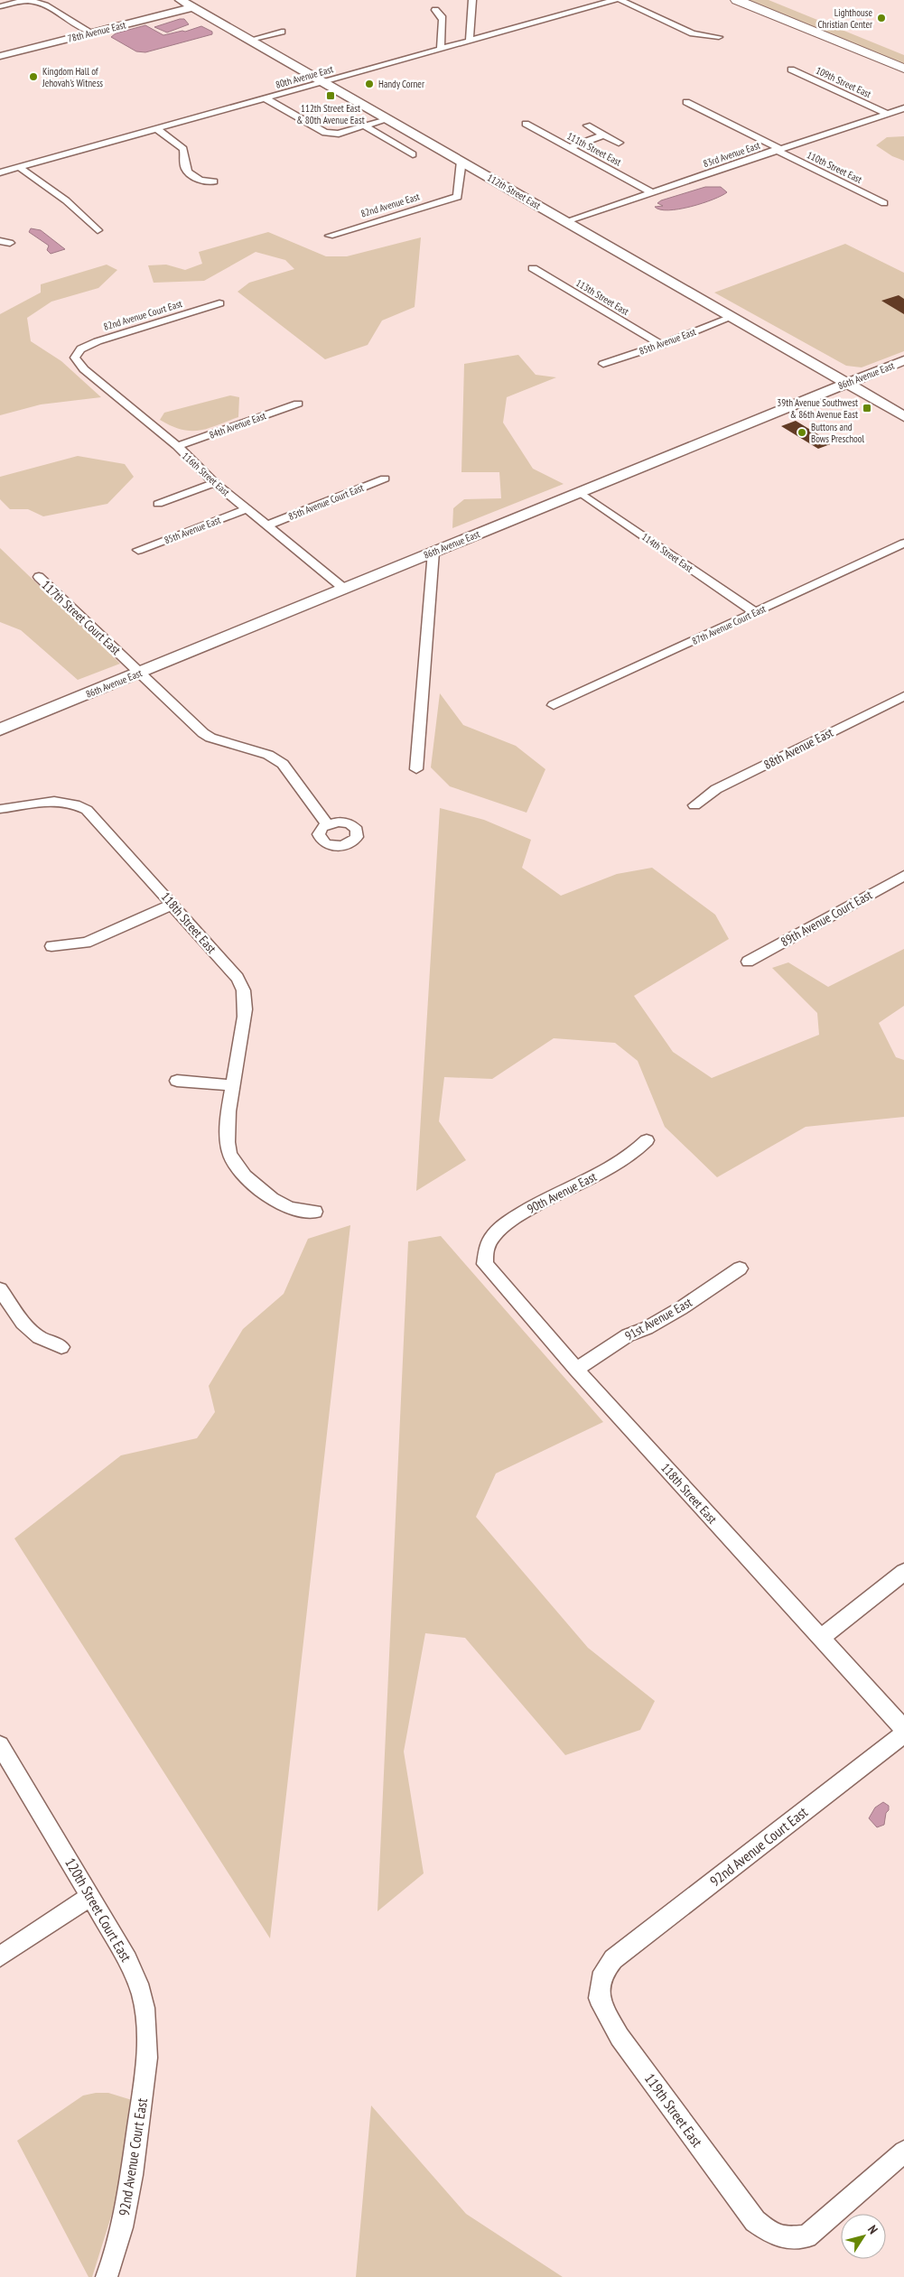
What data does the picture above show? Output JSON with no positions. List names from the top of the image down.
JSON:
{
  "streets": {
    "main road": ["78th Avenue East", "112th Street East", "86th Avenue East"],
    "street": [
      "80th Avenue East",
      "109th Street East",
      "111th Street East",
      "83rd Avenue East",
      "110th Street East",
      "82nd Avenue East",
      "113th Street East",
      "82nd Avenue Court East",
      "85th Avenue East",
      "84th Avenue East",
      "116th Street East",
      "85th Avenue Court East",
      "114th Street East",
      "117th Street Court East",
      "87th Avenue Court East",
      "88th Avenue East",
      "89th Avenue Court East",
      "118th Street East",
      "90th Avenue East",
      "91st Avenue East",
      "92nd Avenue Court East",
      "120th Street Court East",
      "119th Street East"
    ]
  },
  "crossings": [
    ["78th Avenue East", "112th Street East"],
    ["80th Avenue East", "112th Street East"],
    ["109th Street East", "83rd Avenue East"],
    ["111th Street East", "83rd Avenue East"],
    ["83rd Avenue East", "110th Street East"],
    ["83rd Avenue East", "112th Street East"],
    ["112th Street East", "82nd Avenue East"],
    ["112th Street East", "85th Avenue East"],
    ["112th Street East", "86th Avenue East"],
    ["113th Street East", "85th Avenue East"],
    ["82nd Avenue Court East", "116th Street East"],
    ["85th Avenue East", "116th Street East"],
    ["86th Avenue East", "116th Street East"],
    ["86th Avenue East", "114th Street East"],
    ["86th Avenue East", "117th Street Court East"],
    ["84th Avenue East", "116th Street East"],
    ["116th Street East", "85th Avenue Court East"],
    ["114th Street East", "87th Avenue Court East"],
    ["118th Street East", "90th Avenue East"],
    ["118th Street East", "91st Avenue East"],
    ["92nd Avenue Court East", "120th Street Court East"],
    ["92nd Avenue Court East", "119th Street East"]
  ],
  "places": {
    "other": [
      "Lighthouse Christian Center",
      "Kingdom Hall of Jehovah's Witness",
      "Handy Corner",
      "Buttons and Bows Preschool"
    ],
    "transit": ["112th Street East & 80th Avenue East", "39th Avenue Southwest & 86th Avenue East"]
  },
  "north": "top right"
}
